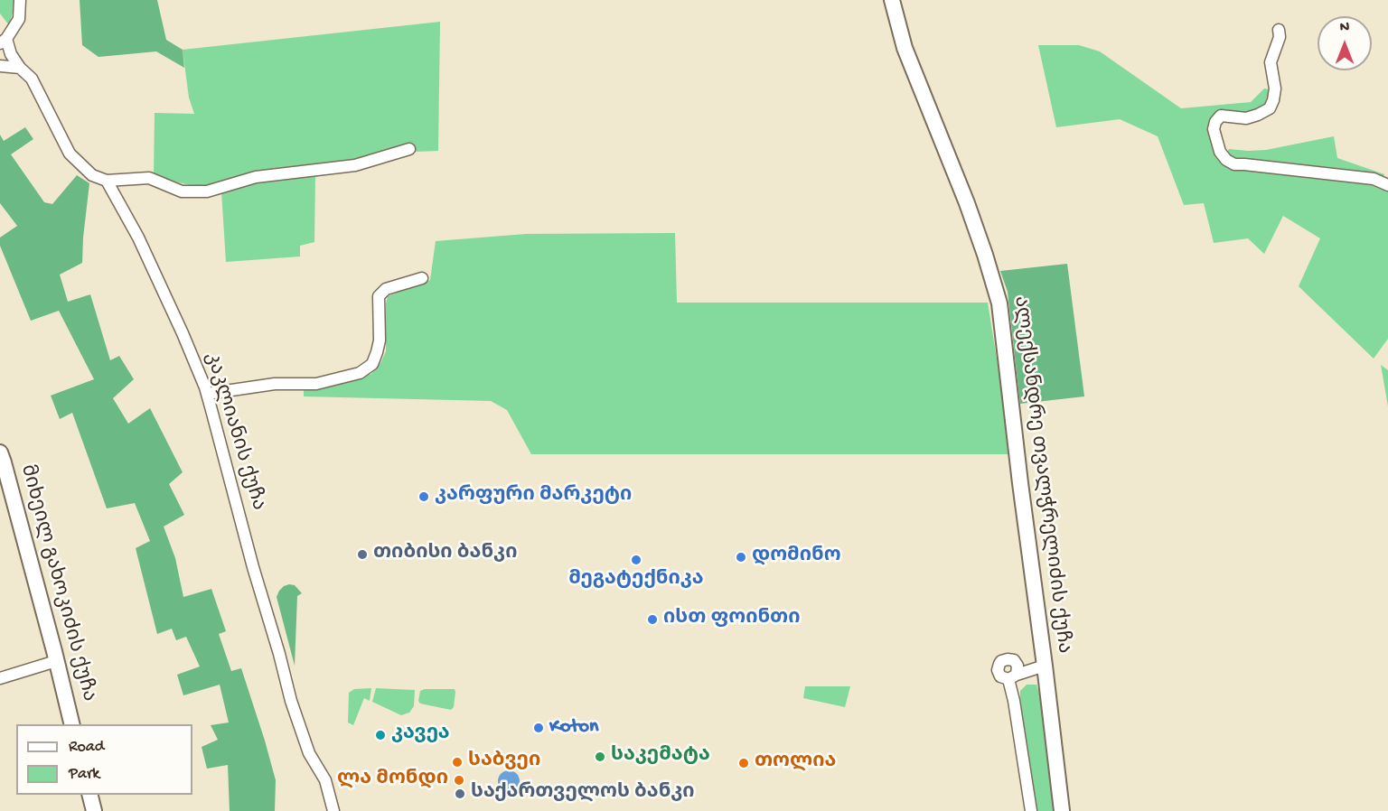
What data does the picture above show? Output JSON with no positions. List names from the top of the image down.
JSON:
{
  "streets": {
    "street": ["კაკლიანის ქუჩა", "ალექსანდრე თვალჭრელიძის ქუჩა", "მიხეილ გახოკიძის ქუჩა"]
  },
  "places": [
    "კარფური მარკეტი",
    "თიბისი ბანკი",
    "დომინო",
    "მეგატექნიკა",
    "ისთ ფოინთი",
    "Koton",
    "კავეა",
    "საკემატა",
    "საბვეი",
    "თოლია",
    "ლა მონდი",
    "საქართველოს ბანკი"
  ],
  "legend": ["Road", "Park"],
  "north": "top"
}
